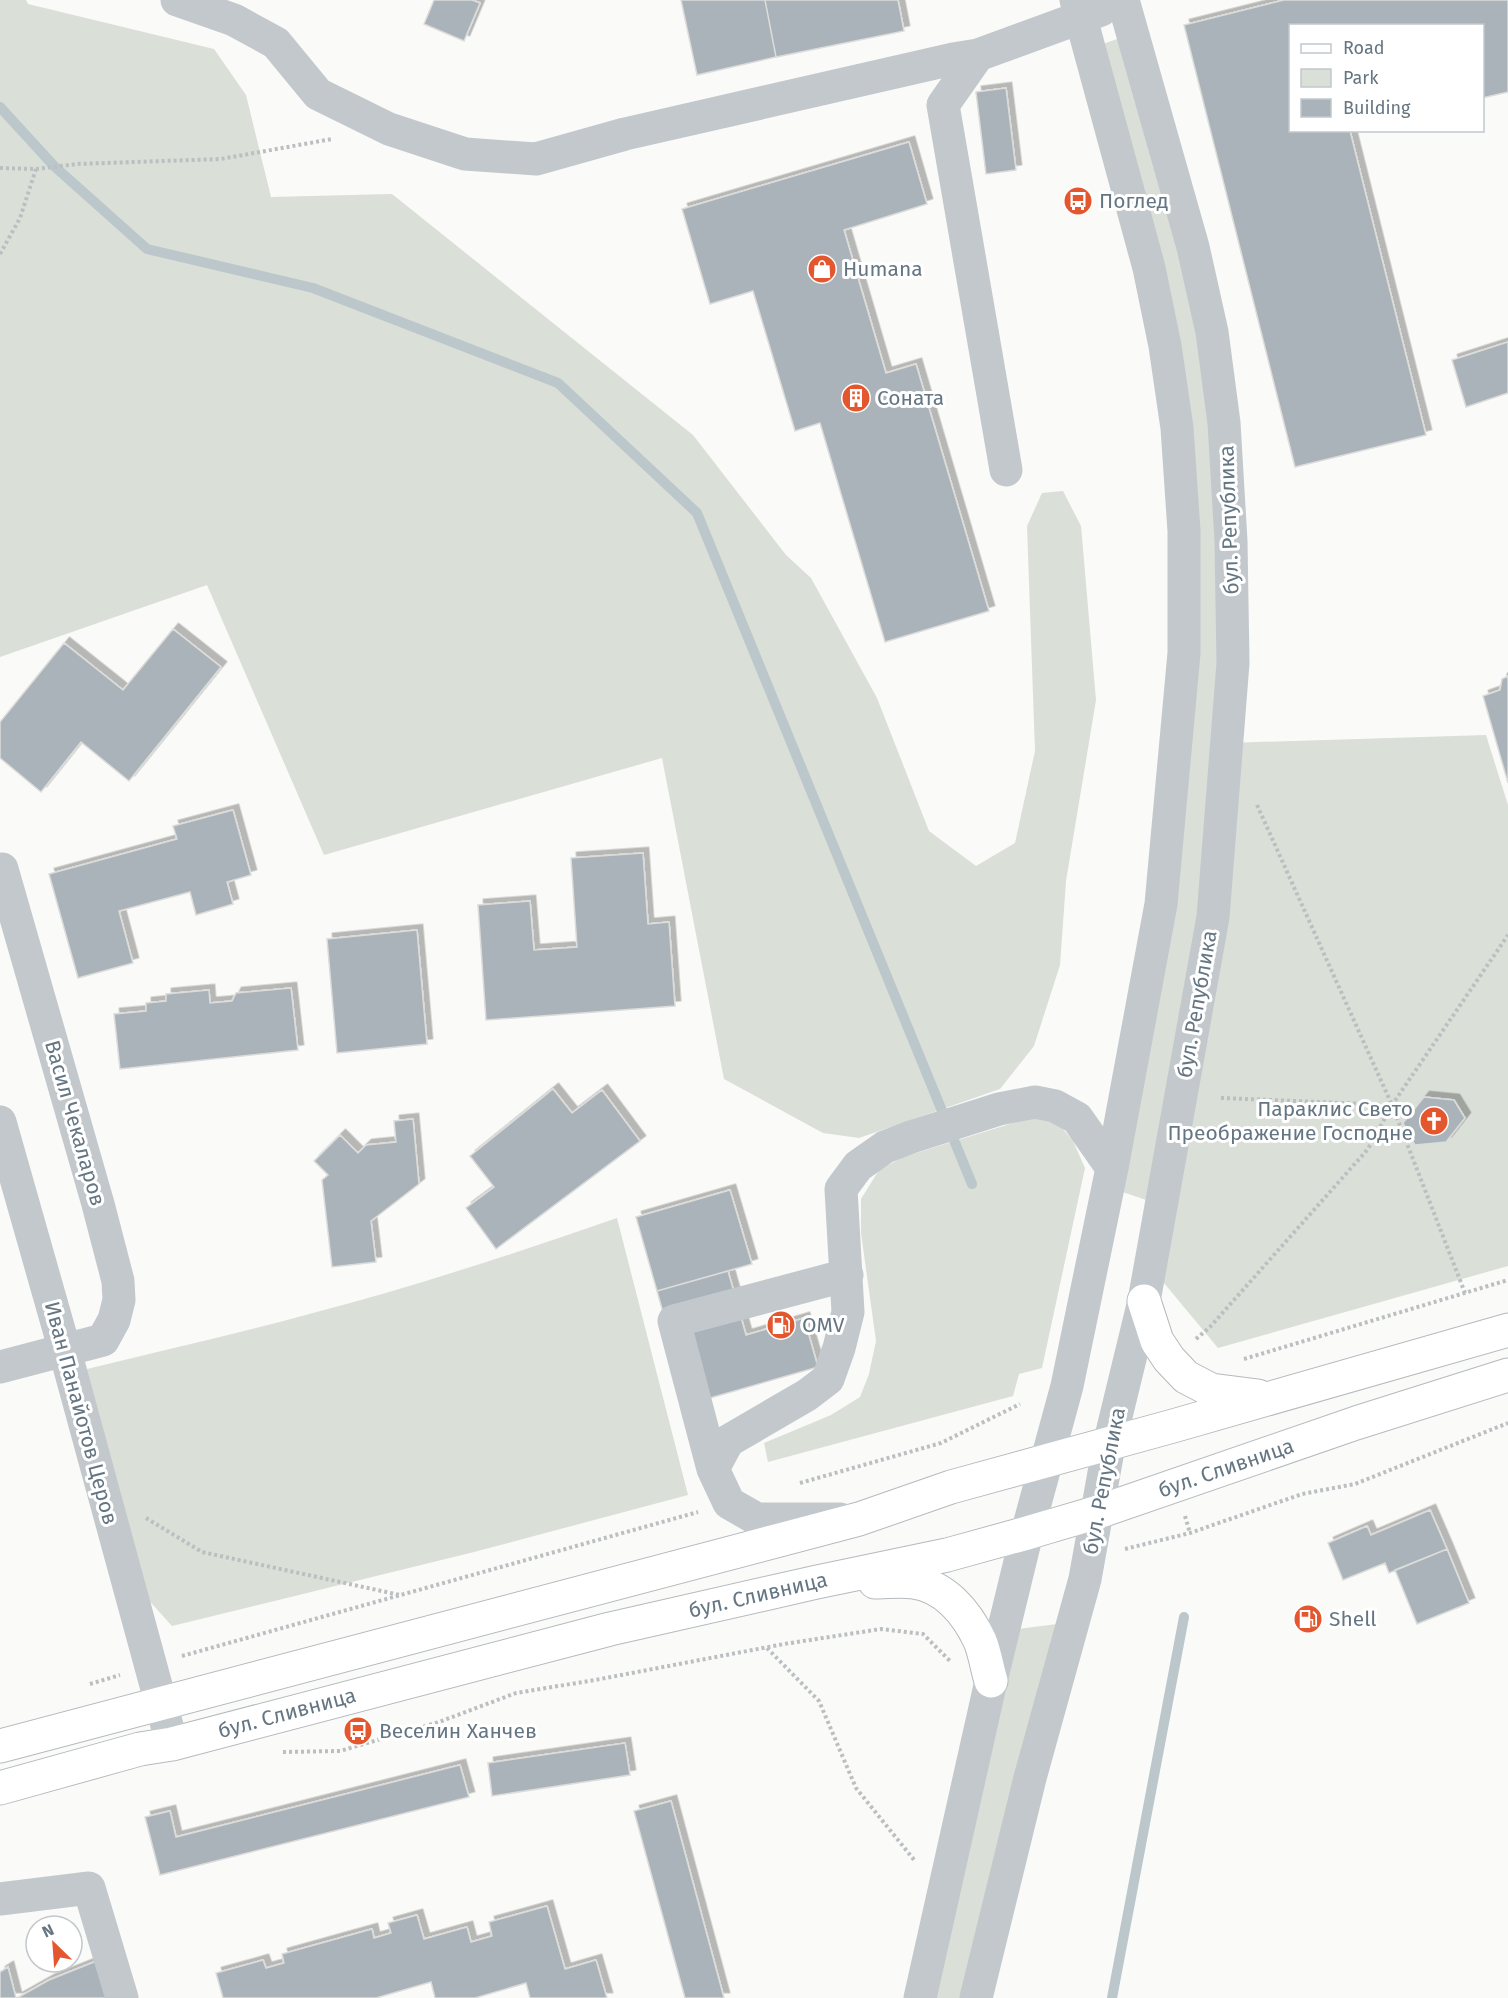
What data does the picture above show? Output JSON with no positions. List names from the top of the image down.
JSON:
{
  "streets": {
    "main road": ["бул. Сливница"],
    "street": ["бул. Република", "Васил Чекаларов", "Иван Панайотов Церов"]
  },
  "crossings": [
    ["бул. Република", "бул. Сливница"],
    ["Васил Чекаларов", "Иван Панайотов Церов"],
    ["Иван Панайотов Церов", "бул. Сливница"]
  ],
  "places": {
    "bus stop": ["Поглед", "Веселин Ханчев"],
    "shop": ["Humana"],
    "building": ["Соната"],
    "church": ["Параклис Свето Преображение Господне"],
    "fuel station": ["OMV", "Shell"]
  },
  "legend": ["Road", "Park", "Building"],
  "north": "top left"
}
